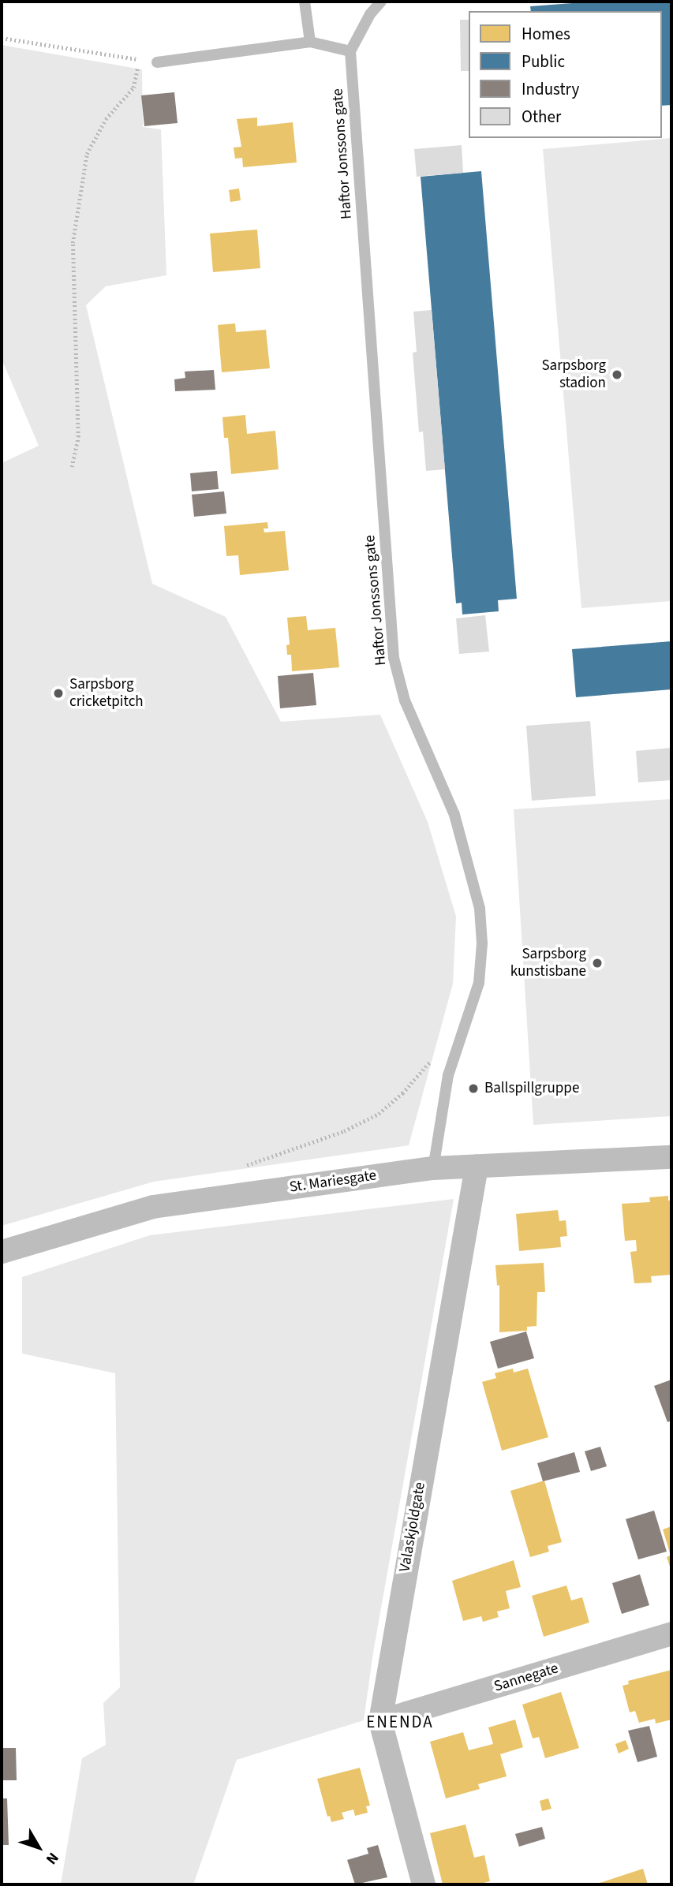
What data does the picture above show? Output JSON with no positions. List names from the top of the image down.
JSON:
{
  "streets": {
    "street": ["St. Mariesgate", "Valaskjoldgate", "Sannegate"],
    "lane": ["Haftor Jonssons gate"]
  },
  "crossings": [
    ["Haftor Jonssons gate", "St. Mariesgate"],
    ["St. Mariesgate", "Valaskjoldgate"],
    ["Valaskjoldgate", "Sannegate"]
  ],
  "districts": ["ENENDA"],
  "places": [
    "Sarpsborg stadion",
    "Sarpsborg cricketpitch",
    "Sarpsborg kunstisbane",
    "Ballspillgruppe"
  ],
  "legend": [
    "Homes",
    "Public",
    "Industry",
    "Other"
  ],
  "north": "bottom right"
}
